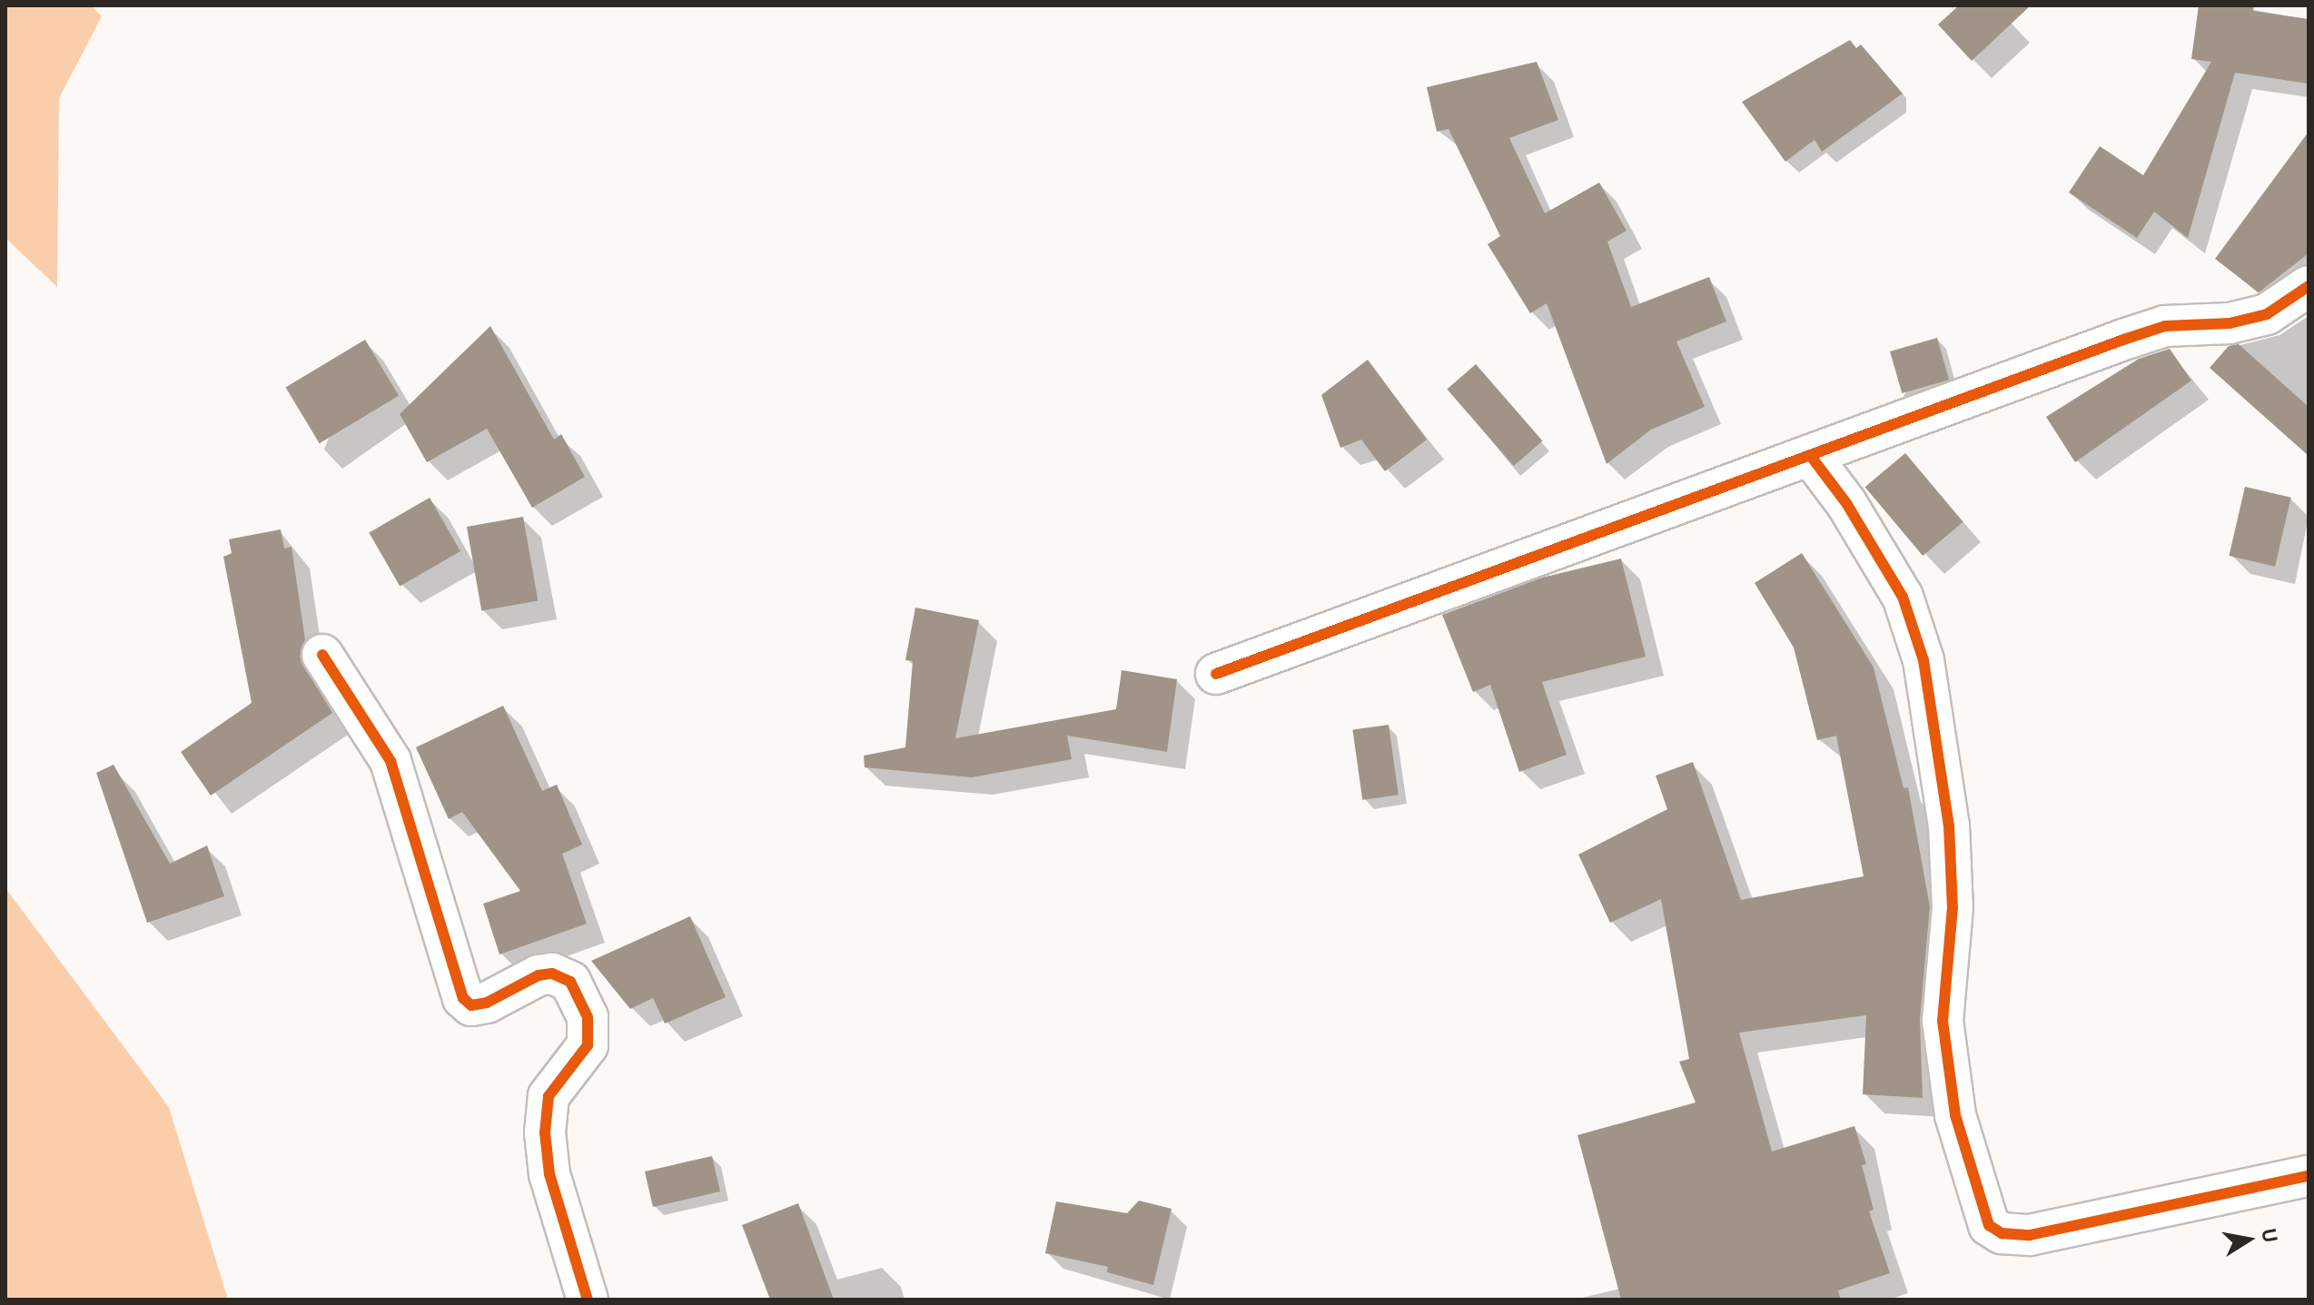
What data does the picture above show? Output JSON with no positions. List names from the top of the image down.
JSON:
{
  "north": "right"
}
